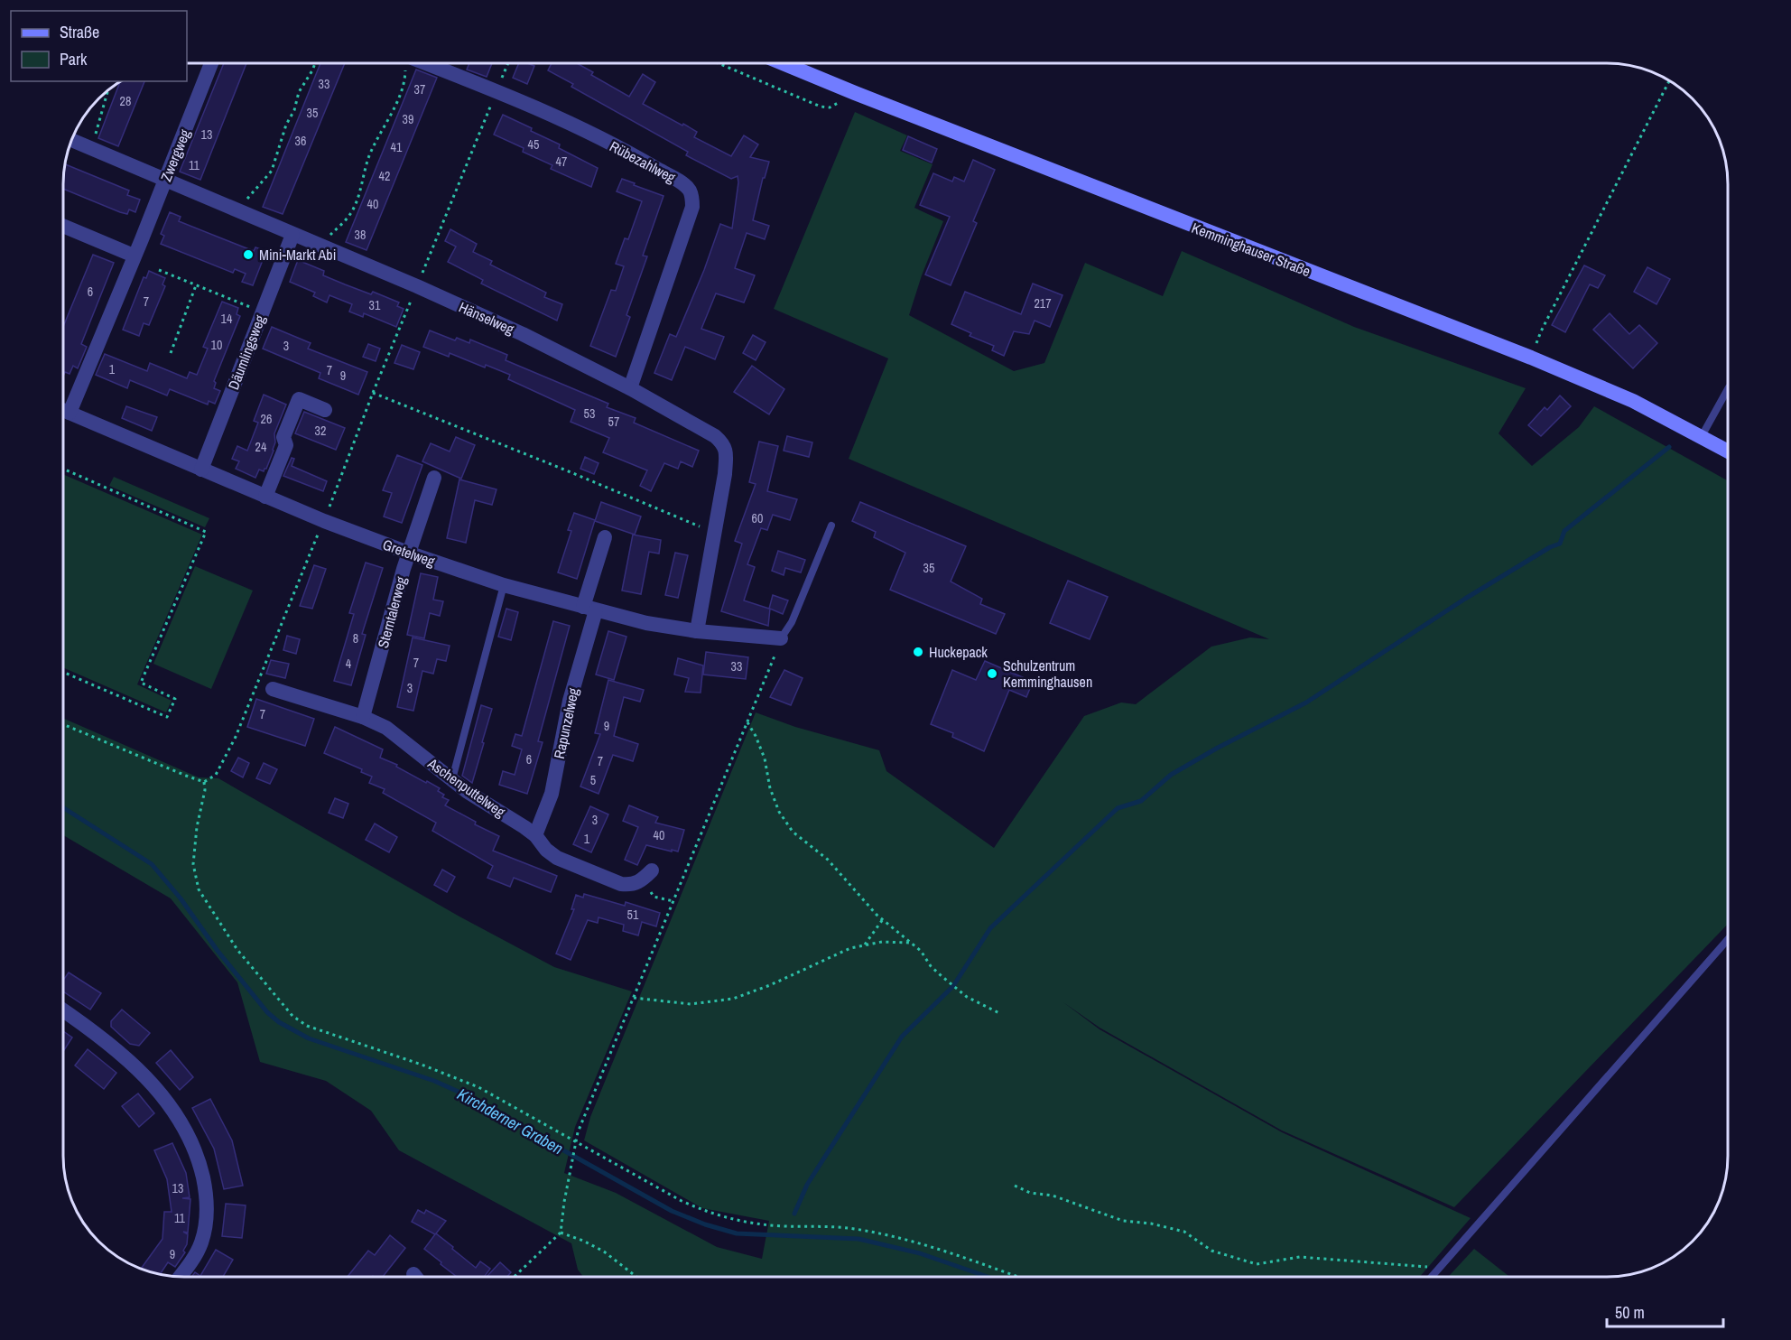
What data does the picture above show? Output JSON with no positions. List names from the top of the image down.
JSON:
{
  "streets": {
    "main road": ["Kemminghauser Straße"],
    "street": [
      "Zwergweg",
      "Rübezahlweg",
      "Hänselweg",
      "Däumlingsweg",
      "Gretelweg",
      "Sterntalerweg",
      "Rapunzelweg",
      "Aschenputtelweg"
    ]
  },
  "crossings": [
    ["Zwergweg", "Hänselweg"],
    ["Zwergweg", "Gretelweg"],
    ["Rübezahlweg", "Hänselweg"],
    ["Hänselweg", "Däumlingsweg"],
    ["Hänselweg", "Gretelweg"],
    ["Däumlingsweg", "Gretelweg"],
    ["Gretelweg", "Sterntalerweg"],
    ["Gretelweg", "Rapunzelweg"],
    ["Sterntalerweg", "Aschenputtelweg"],
    ["Rapunzelweg", "Aschenputtelweg"]
  ],
  "water": ["Kirchderner Graben"],
  "places": ["Mini-Markt Abi", "Huckepack", "Schulzentrum Kemminghausen"],
  "house_numbers": [
    "33",
    "37",
    "28",
    "35",
    "39",
    "13",
    "36",
    "45",
    "41",
    "47",
    "11",
    "42",
    "40",
    "38",
    "6",
    "7",
    "217",
    "31",
    "14",
    "10",
    "3",
    "1",
    "7",
    "9",
    "53",
    "26",
    "57",
    "32",
    "24",
    "60",
    "35",
    "8",
    "7",
    "4",
    "33",
    "3",
    "7",
    "9",
    "6",
    "7",
    "5",
    "3",
    "40",
    "1",
    "51",
    "13",
    "11",
    "9"
  ],
  "legend": ["Straße", "Park"],
  "scale_bar": "50 m"
}
